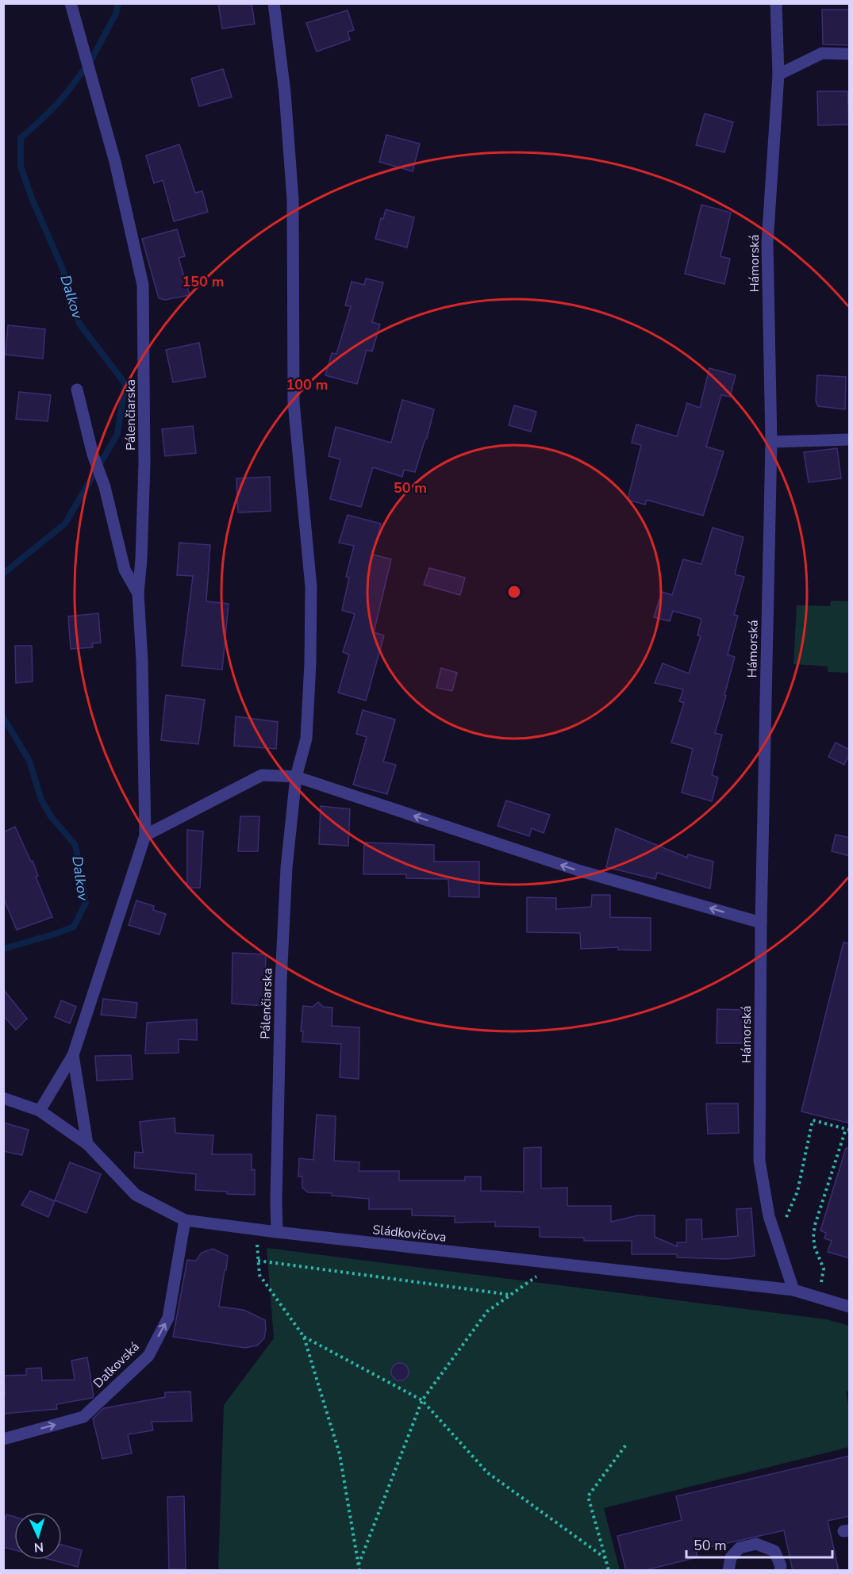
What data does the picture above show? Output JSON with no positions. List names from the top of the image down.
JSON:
{
  "streets": {
    "street": [
      "Hámorská",
      "Pálenčiarska",
      "Sládkovičova",
      "Daľkovská"
    ]
  },
  "crossings": [
    ["Hámorská", "Sládkovičova"],
    ["Pálenčiarska", "Sládkovičova"],
    ["Sládkovičova", "Daľkovská"]
  ],
  "one_way": ["Daľkovská"],
  "water": ["Dalkov"],
  "scale_bar": "50 m",
  "north": "bottom",
  "rings": ["150 m", "100 m", "50 m"]
}
